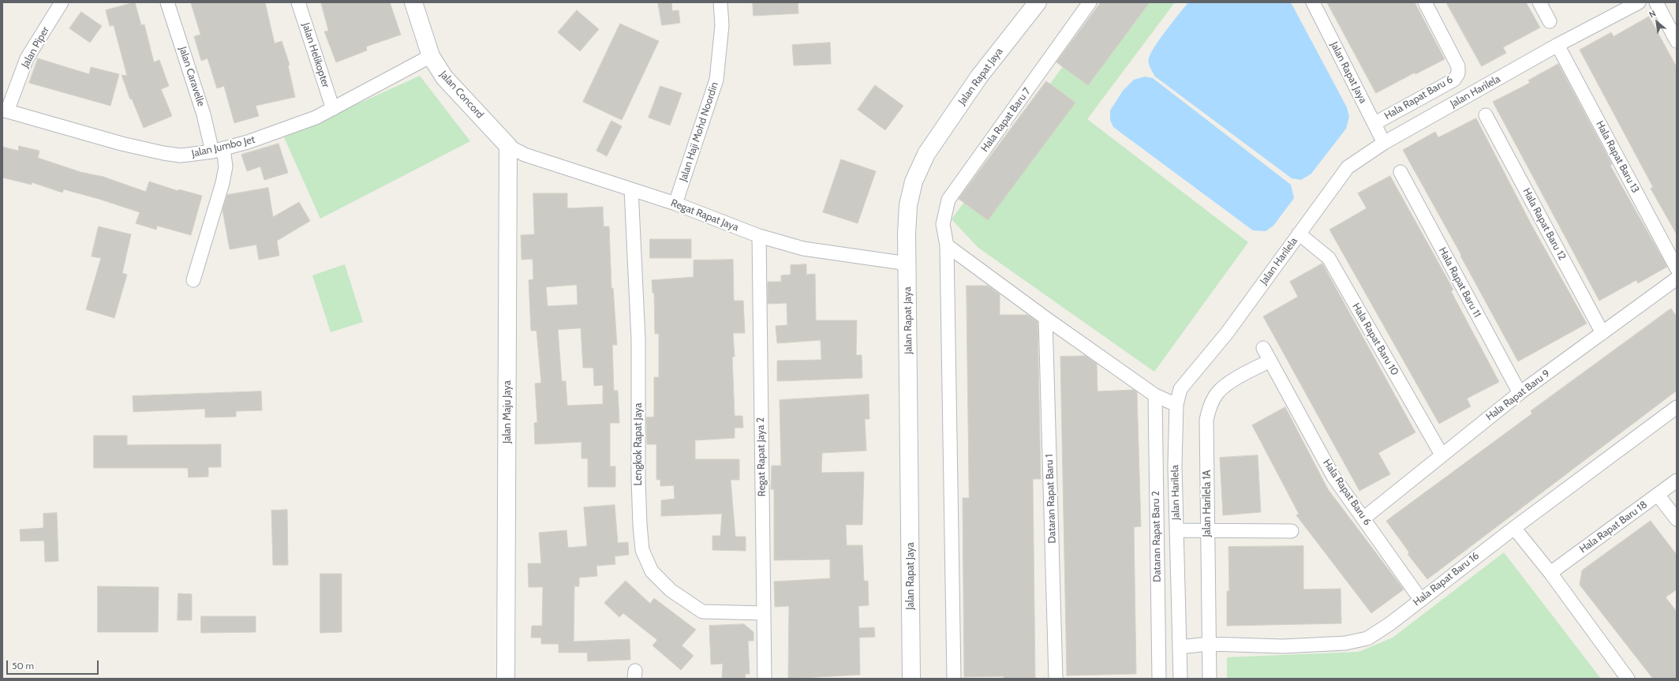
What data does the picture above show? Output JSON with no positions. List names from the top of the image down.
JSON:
{
  "streets": {
    "street": [
      "Jalan Piper",
      "Jalan Helikopter",
      "Jalan Rapat Jaya",
      "Jalan Caravelle",
      "Jalan Harilela",
      "Jalan Concord",
      "Hala Rapat Baru 6",
      "Hala Rapat Baru 7",
      "Jalan Haji Mohd Noordin",
      "Jalan Jumbo Jet",
      "Hala Rapat Baru 13",
      "Regat Rapat Jaya",
      "Hala Rapat Baru 12",
      "Hala Rapat Baru 11",
      "Hala Rapat Baru 10",
      "Hala Rapat Baru 9",
      "Jalan Maju Jaya",
      "Lengkok Rapat Jaya",
      "Regat Rapat Jaya 2",
      "Dataran Rapat Baru 1",
      "Jalan Harilela 1A",
      "Hala Rapat Baru 18",
      "Dataran Rapat Baru 2",
      "Hala Rapat Baru 16"
    ]
  },
  "crossings": [
    ["Jalan Piper", "Jalan Jumbo Jet"],
    ["Jalan Helikopter", "Jalan Jumbo Jet"],
    ["Jalan Rapat Jaya", "Jalan Harilela"],
    ["Jalan Rapat Jaya", "Hala Rapat Baru 6"],
    ["Jalan Rapat Jaya", "Regat Rapat Jaya"],
    ["Jalan Caravelle", "Jalan Jumbo Jet"],
    ["Jalan Harilela", "Hala Rapat Baru 13"],
    ["Jalan Harilela", "Hala Rapat Baru 10"],
    ["Jalan Harilela", "Hala Rapat Baru 16"],
    ["Jalan Concord", "Jalan Jumbo Jet"],
    ["Jalan Concord", "Regat Rapat Jaya"],
    ["Jalan Concord", "Jalan Maju Jaya"],
    ["Hala Rapat Baru 6", "Hala Rapat Baru 9"],
    ["Hala Rapat Baru 6", "Jalan Harilela 1A"],
    ["Hala Rapat Baru 6", "Hala Rapat Baru 16"],
    ["Jalan Haji Mohd Noordin", "Regat Rapat Jaya"],
    ["Regat Rapat Jaya", "Jalan Maju Jaya"],
    ["Regat Rapat Jaya", "Lengkok Rapat Jaya"],
    ["Regat Rapat Jaya", "Regat Rapat Jaya 2"],
    ["Hala Rapat Baru 12", "Hala Rapat Baru 9"],
    ["Hala Rapat Baru 11", "Hala Rapat Baru 9"],
    ["Hala Rapat Baru 10", "Hala Rapat Baru 9"],
    ["Lengkok Rapat Jaya", "Regat Rapat Jaya 2"],
    ["Jalan Harilela 1A", "Hala Rapat Baru 16"]
  ],
  "scale_bar": "50 m",
  "north": "top left"
}
